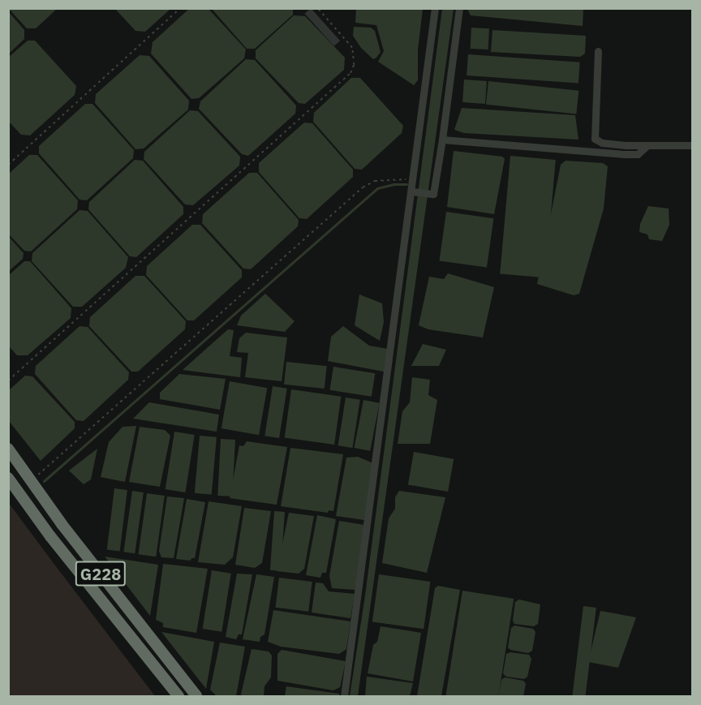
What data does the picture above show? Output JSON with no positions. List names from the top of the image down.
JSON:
{
  "streets": {
    "highway": ["G228"]
  }
}
